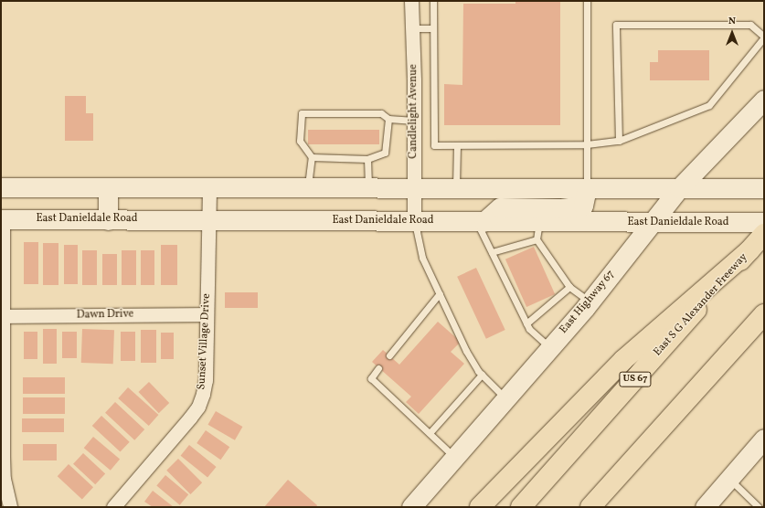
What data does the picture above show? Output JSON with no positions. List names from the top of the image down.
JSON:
{
  "streets": {
    "highway": ["East S G Alexander Freeway", "US 67"],
    "main road": ["East Danieldale Road", "East Highway 67"],
    "street": ["Candlelight Avenue", "Dawn Drive", "Sunset Village Drive"]
  },
  "crossings": [
    ["Candlelight Avenue", "East Danieldale Road"],
    ["East Danieldale Road", "East Highway 67"],
    ["East Danieldale Road", "Sunset Village Drive"],
    ["Dawn Drive", "Sunset Village Drive"]
  ],
  "north": "top"
}
